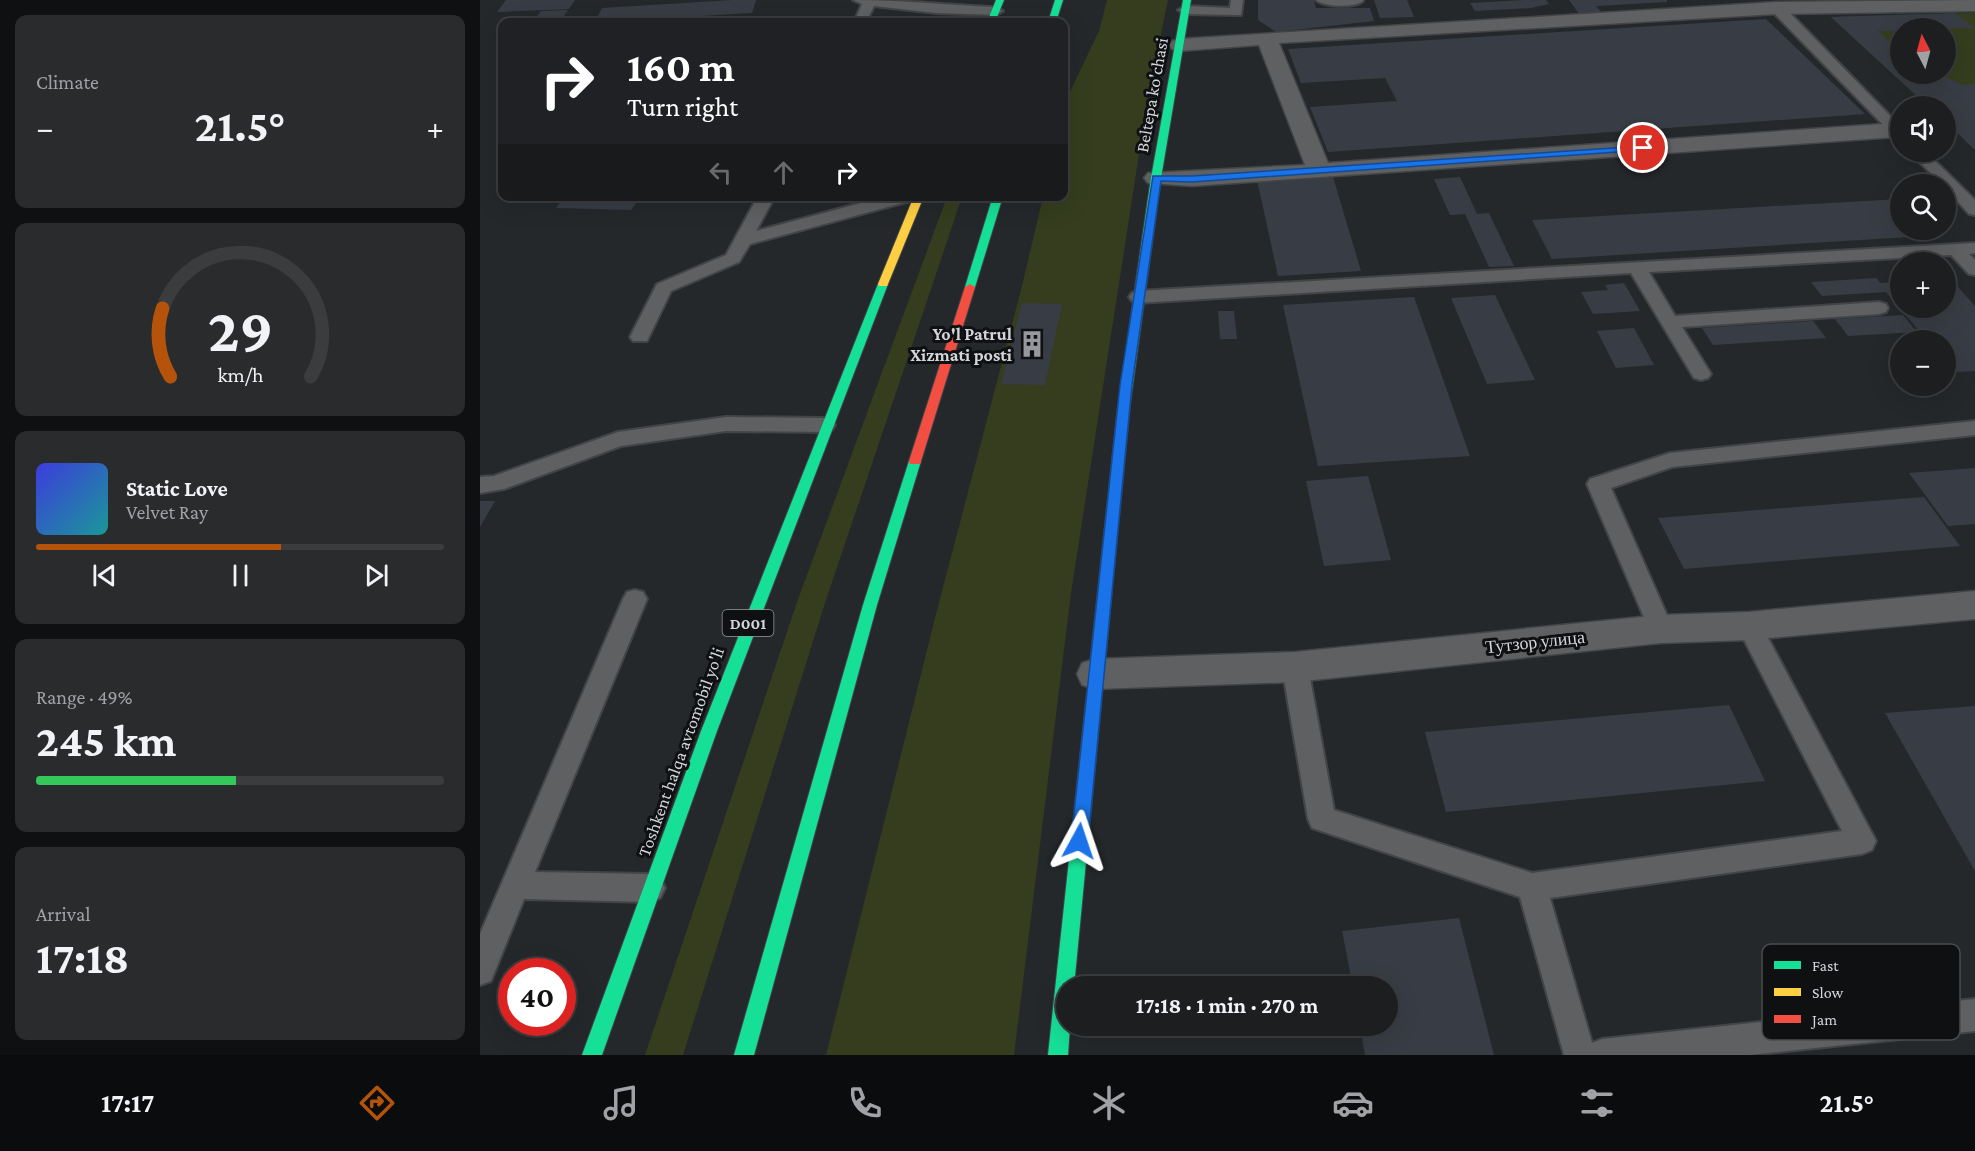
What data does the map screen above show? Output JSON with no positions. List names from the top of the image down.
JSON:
{
  "streets": {
    "main road": ["Beltepa ko'chasi", "D001", "Toshkent halqa avtomobil yo'li"],
    "street": ["Тутзор улица"]
  },
  "crossings": [
    ["Beltepa ko'chasi", "Тутзор улица"]
  ],
  "places": {
    "building": ["Yo'l Patrul Xizmati posti"]
  },
  "legend": ["Fast", "Slow", "Jam"],
  "north": "top",
  "page": {
    "tile": [
      "Climate",
      ["Range · 49%", "245 km"],
      ["Arrival", "17:18"]
    ],
    "map_buttons": ["+", "−"],
    "turn": ["160 m", "Turn right"],
    "heat": ["−", "21.5°", "+"],
    "song": ["Static Love", "Velvet Ray"],
    "limit": "40",
    "trip": "17:18 · 1 min · 270 m",
    "tabs": ["17:17", "21.5°"],
    "gauge": ["29", "km/h"]
  }
}
